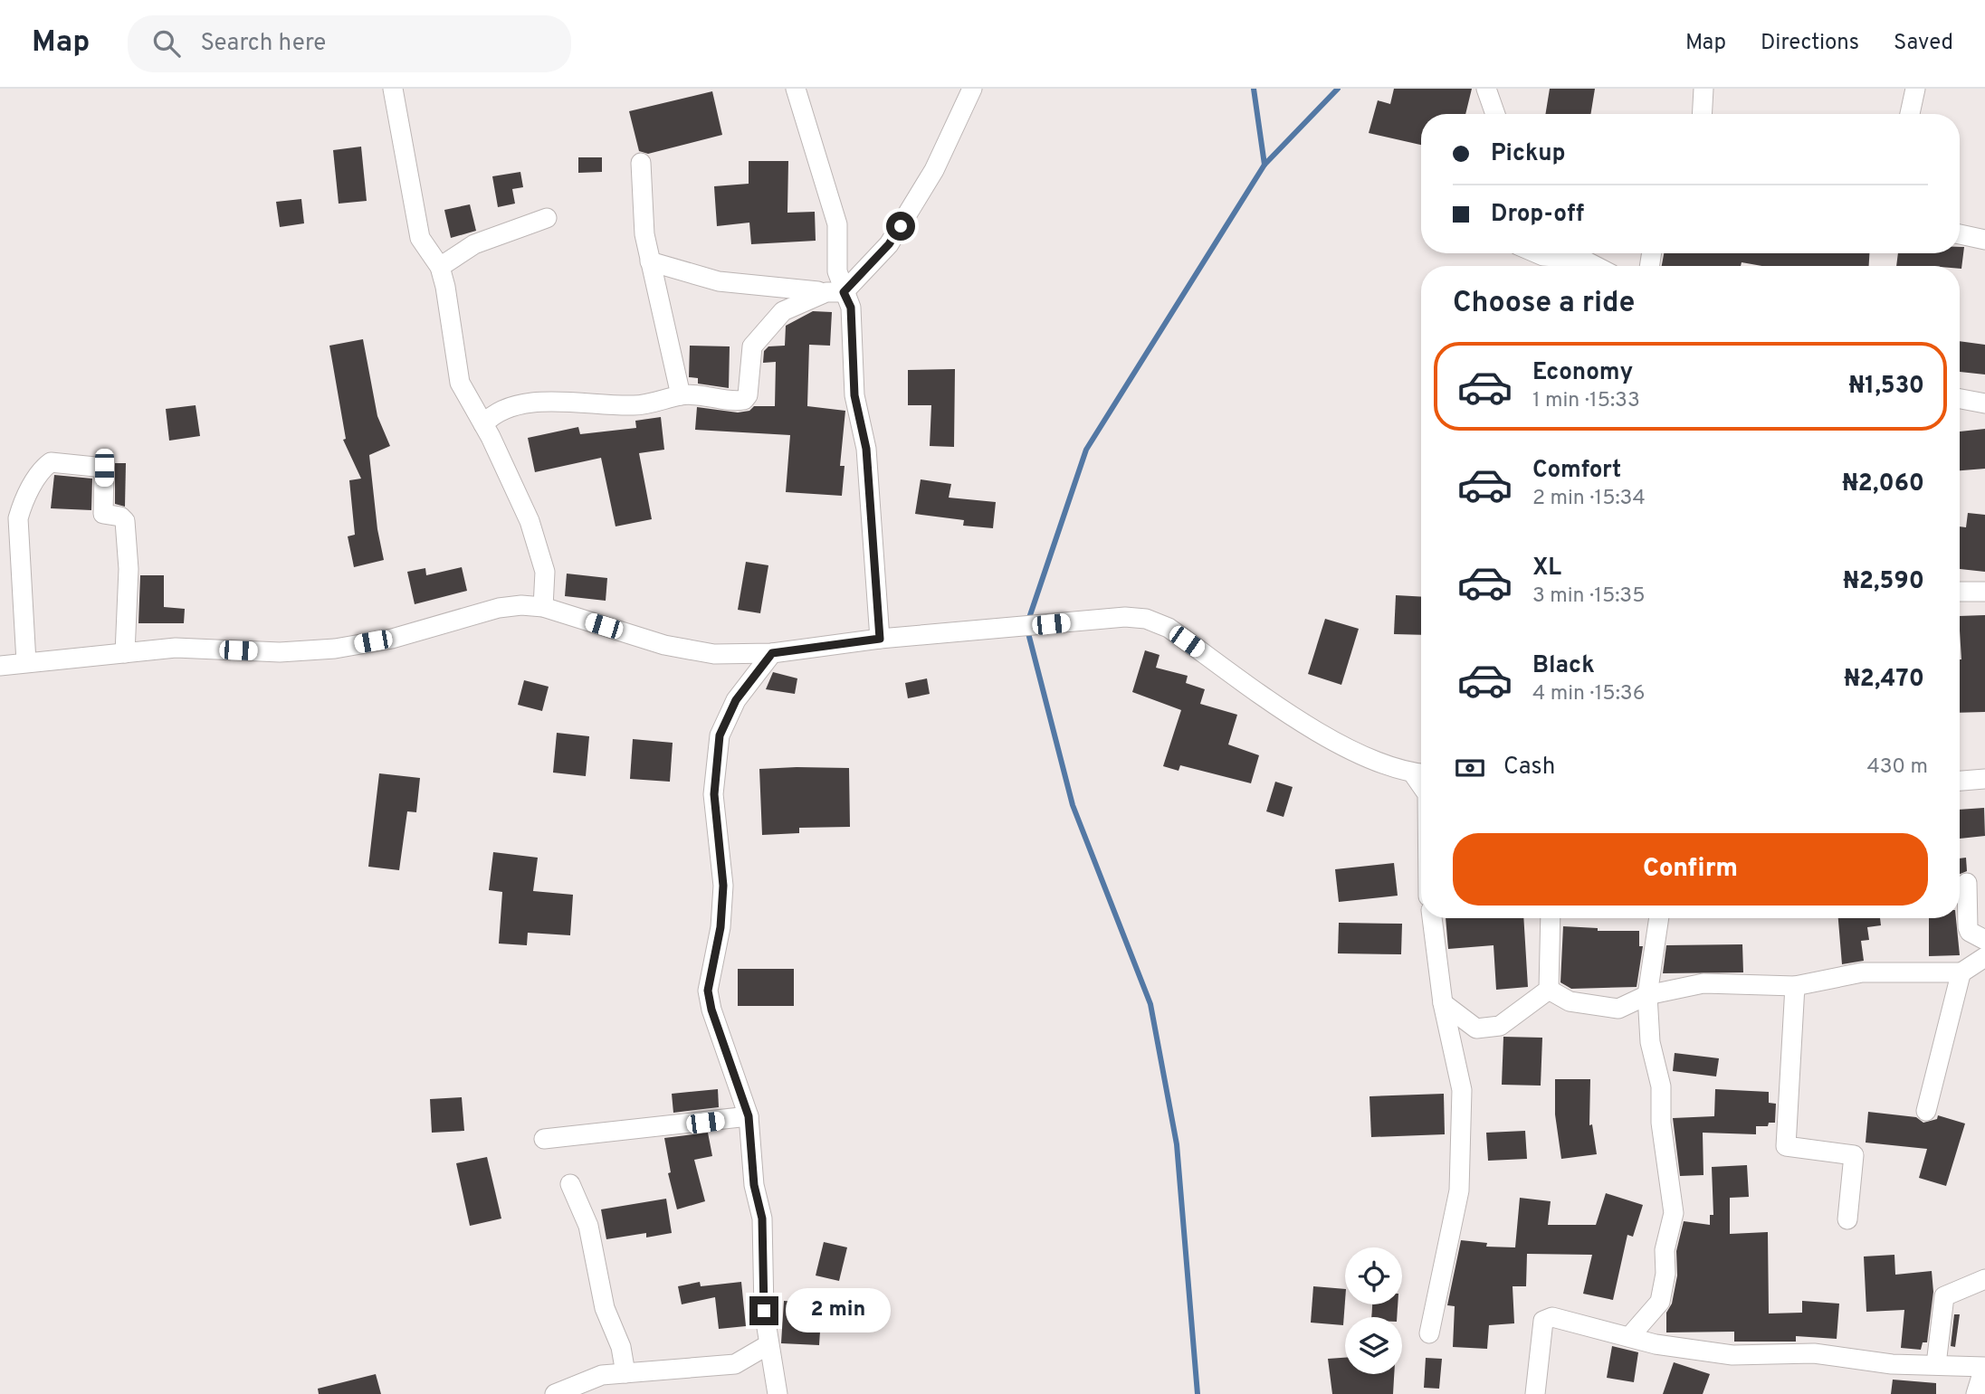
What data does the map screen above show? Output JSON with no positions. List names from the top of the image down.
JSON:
{
  "page": {
    "header": "Map",
    "search": "Search here",
    "nav": ["Map", "Directions", "Saved"],
    "banner": ["Pickup", "Drop-off"],
    "heading": "Choose a ride",
    "list": [
      {
        "name": "Economy",
        "note": "1 min · 15:33",
        "value": "₦1,530"
      },
      {
        "name": "Comfort",
        "note": "2 min · 15:34",
        "value": "₦2,060"
      },
      {
        "name": "XL",
        "note": "3 min · 15:35",
        "value": "₦2,590"
      },
      {
        "name": "Black",
        "note": "4 min · 15:36",
        "value": "₦2,470"
      }
    ],
    "pay": ["Cash", "430 m"],
    "buttons": "Confirm",
    "bubble": "2 min"
  }
}
